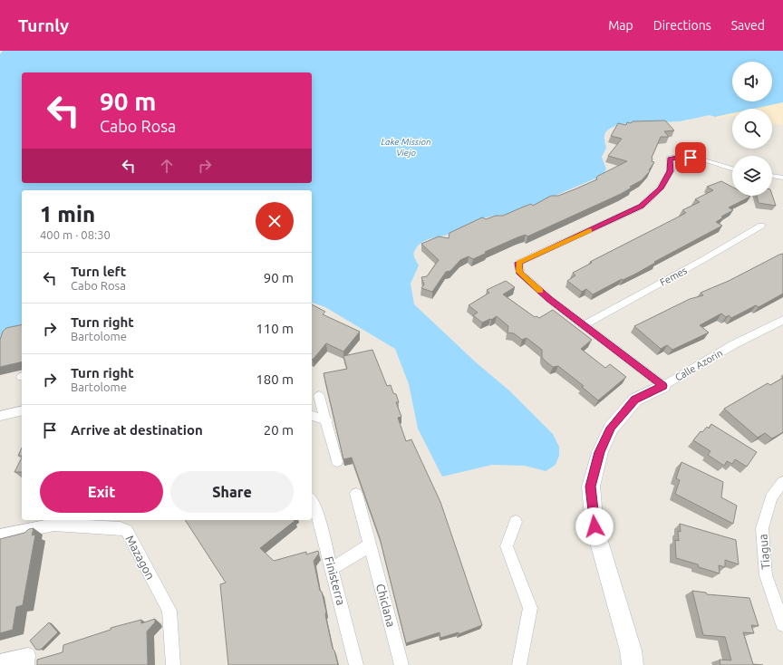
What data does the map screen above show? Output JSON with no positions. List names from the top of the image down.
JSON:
{
  "streets": {
    "street": [
      "Femes",
      "Calle Azorin",
      "Tiagua",
      "Mazagon",
      "Finisterra",
      "Chiclana"
    ]
  },
  "water": ["Lake Mission Viejo"],
  "page": {
    "header": "Turnly",
    "nav": ["Map", "Directions", "Saved"],
    "turn": ["90 m", "Cabo Rosa"],
    "heading": ["1 min", "400 m · 08:30"],
    "list": [
      {
        "name": "Turn left",
        "note": "Cabo Rosa",
        "value": "90 m"
      },
      {
        "name": "Turn right",
        "note": "Bartolome",
        "value": "110 m"
      },
      {
        "name": "Turn right",
        "note": "Bartolome",
        "value": "180 m"
      },
      {
        "name": "Arrive at destination",
        "value": "20 m"
      }
    ],
    "buttons": ["Exit", "Share"]
  }
}
